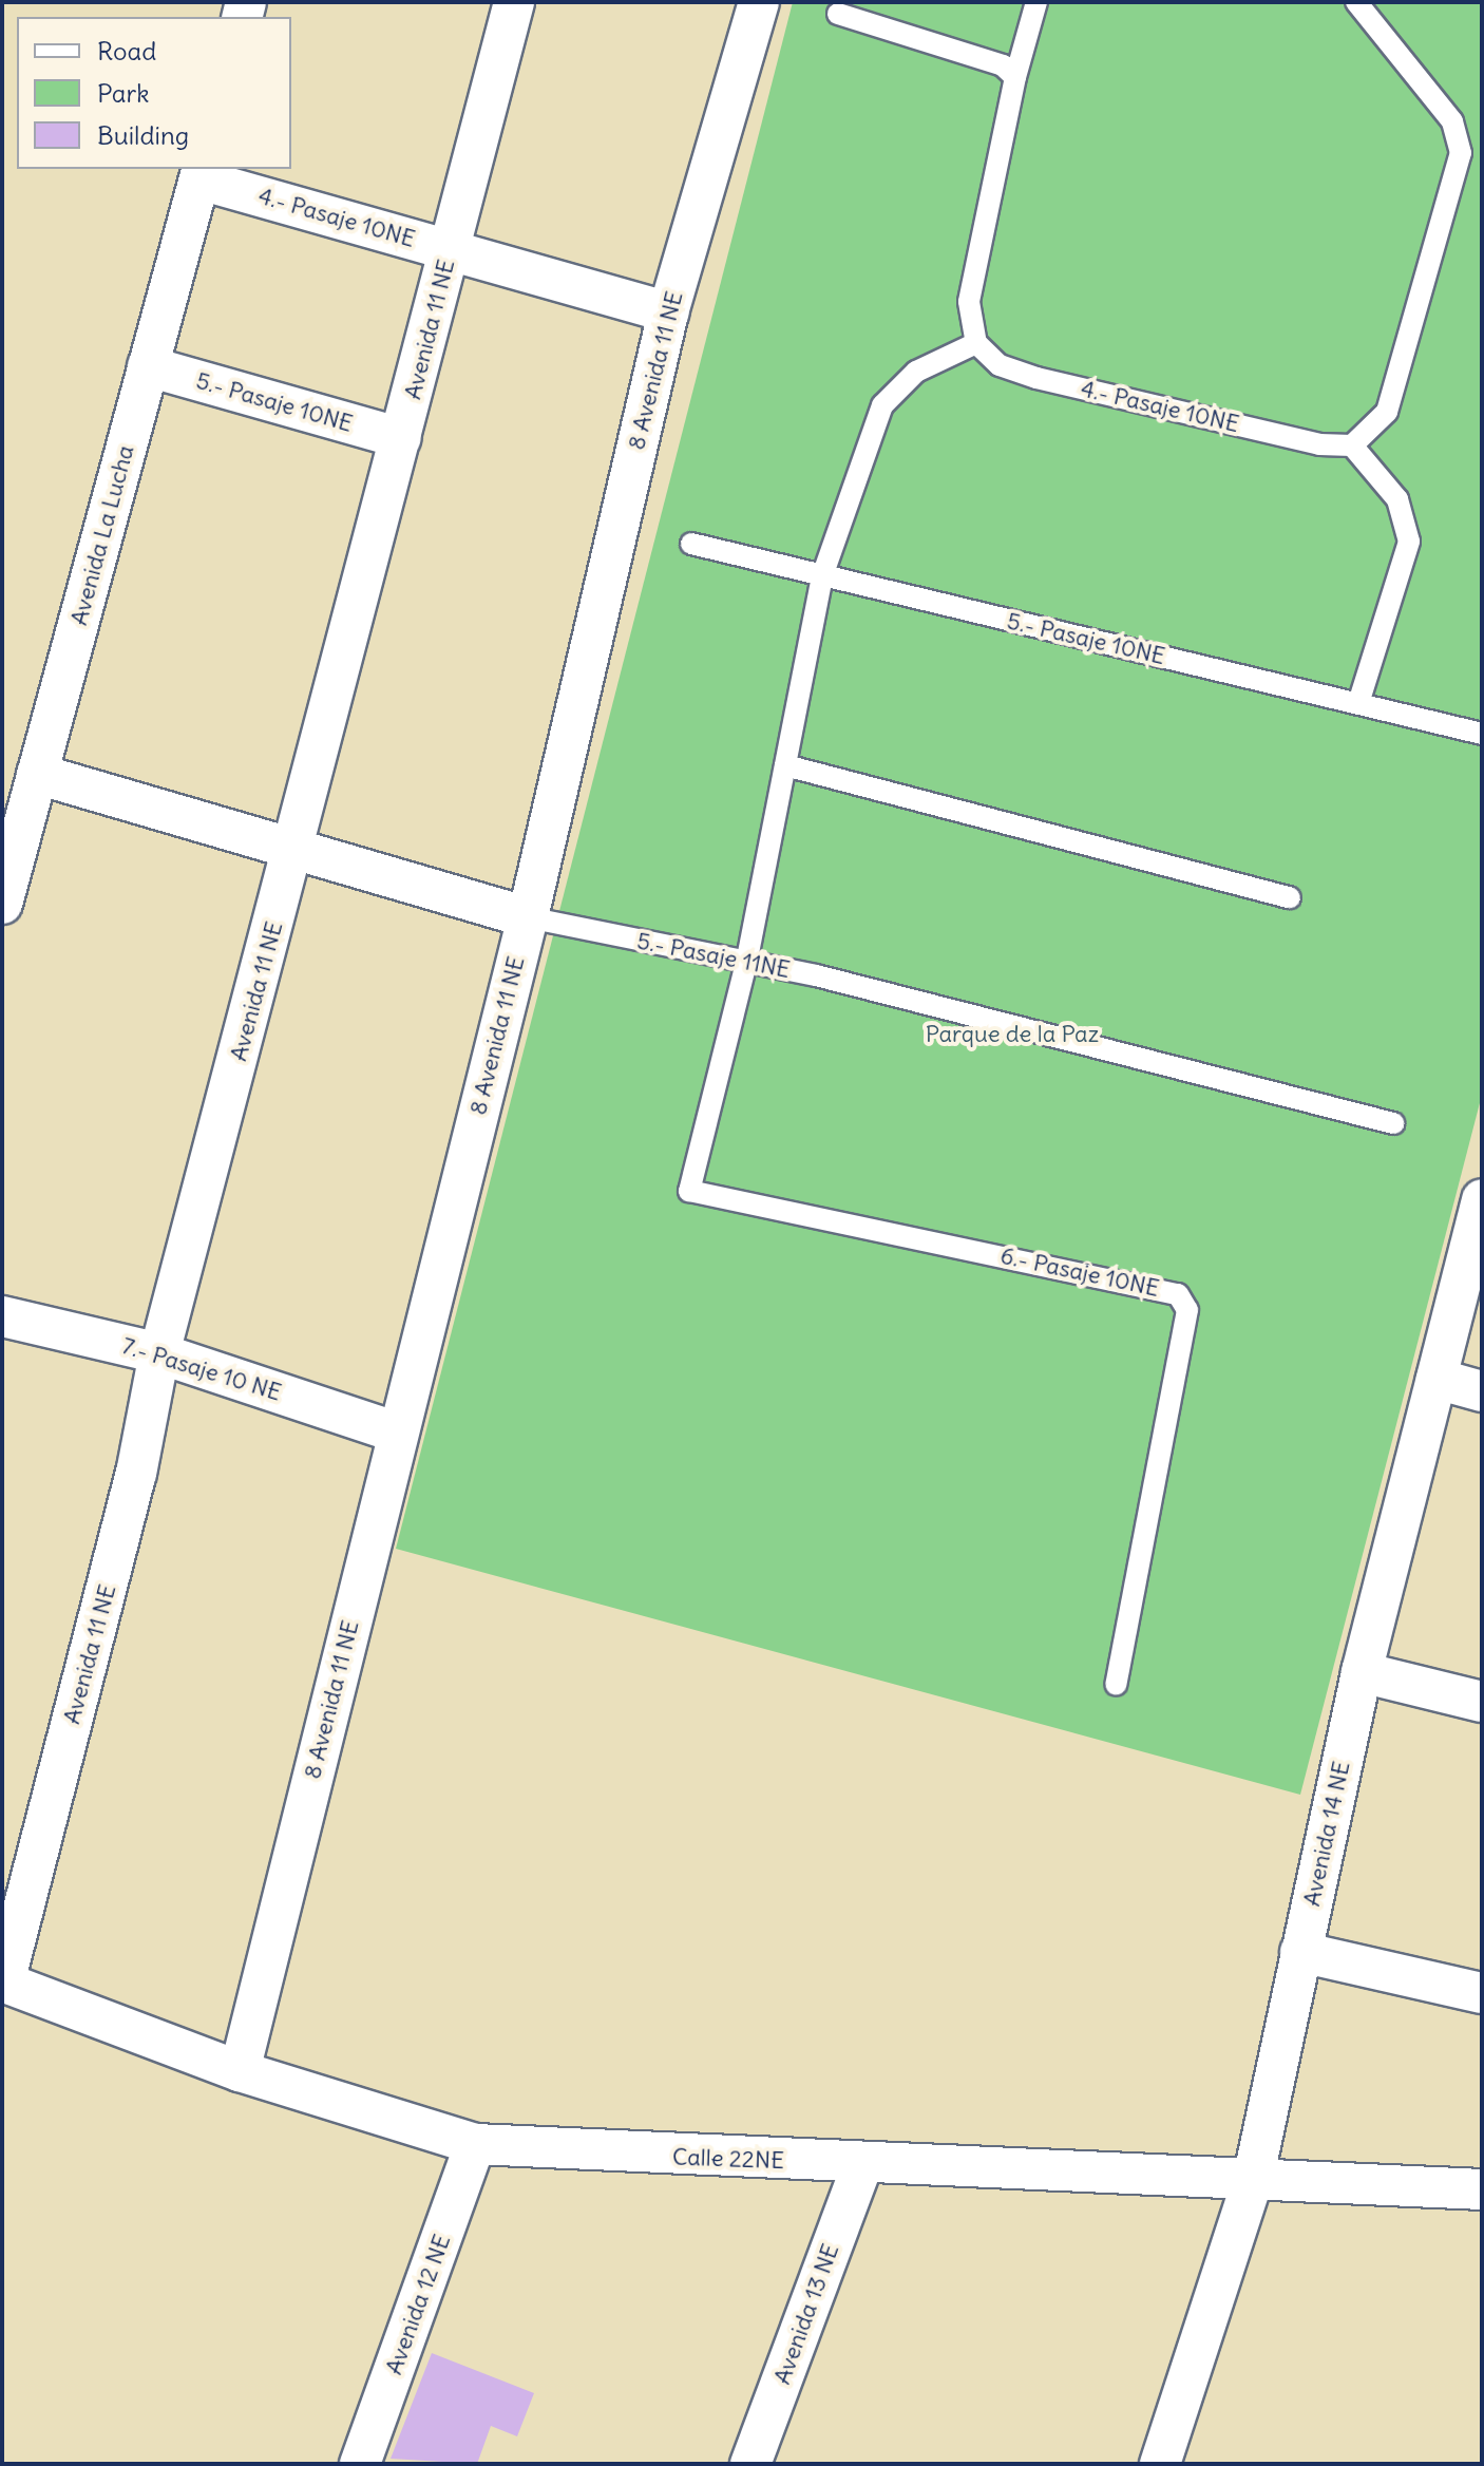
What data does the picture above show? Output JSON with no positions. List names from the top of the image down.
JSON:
{
  "streets": {
    "street": [
      "4.- Pasaje 10NE",
      "Avenida 11 NE",
      "8 Avenida 11 NE",
      "5.- Pasaje 10NE",
      "Avenida La Lucha",
      "5.- Pasaje 11NE",
      "7.- Pasaje 10 NE",
      "Avenida 14 NE",
      "Calle 22NE",
      "Avenida 12 NE",
      "Avenida 13 NE"
    ],
    "lane": ["6.- Pasaje 10NE"]
  },
  "crossings": [
    ["4.- Pasaje 10NE", "Avenida 11 NE"],
    ["4.- Pasaje 10NE", "8 Avenida 11 NE"],
    ["4.- Pasaje 10NE", "Avenida La Lucha"],
    ["Avenida 11 NE", "5.- Pasaje 10NE"],
    ["Avenida 11 NE", "5.- Pasaje 11NE"],
    ["Avenida 11 NE", "7.- Pasaje 10 NE"],
    ["Avenida 11 NE", "Calle 22NE"],
    ["8 Avenida 11 NE", "5.- Pasaje 11NE"],
    ["8 Avenida 11 NE", "7.- Pasaje 10 NE"],
    ["8 Avenida 11 NE", "Calle 22NE"],
    ["5.- Pasaje 10NE", "Avenida La Lucha"],
    ["Avenida La Lucha", "5.- Pasaje 11NE"],
    ["5.- Pasaje 11NE", "6.- Pasaje 10NE"],
    ["Avenida 14 NE", "Calle 22NE"],
    ["Calle 22NE", "Avenida 12 NE"],
    ["Calle 22NE", "Avenida 13 NE"]
  ],
  "parks": ["Parque de la Paz"],
  "legend": ["Road", "Park", "Building"]
}
